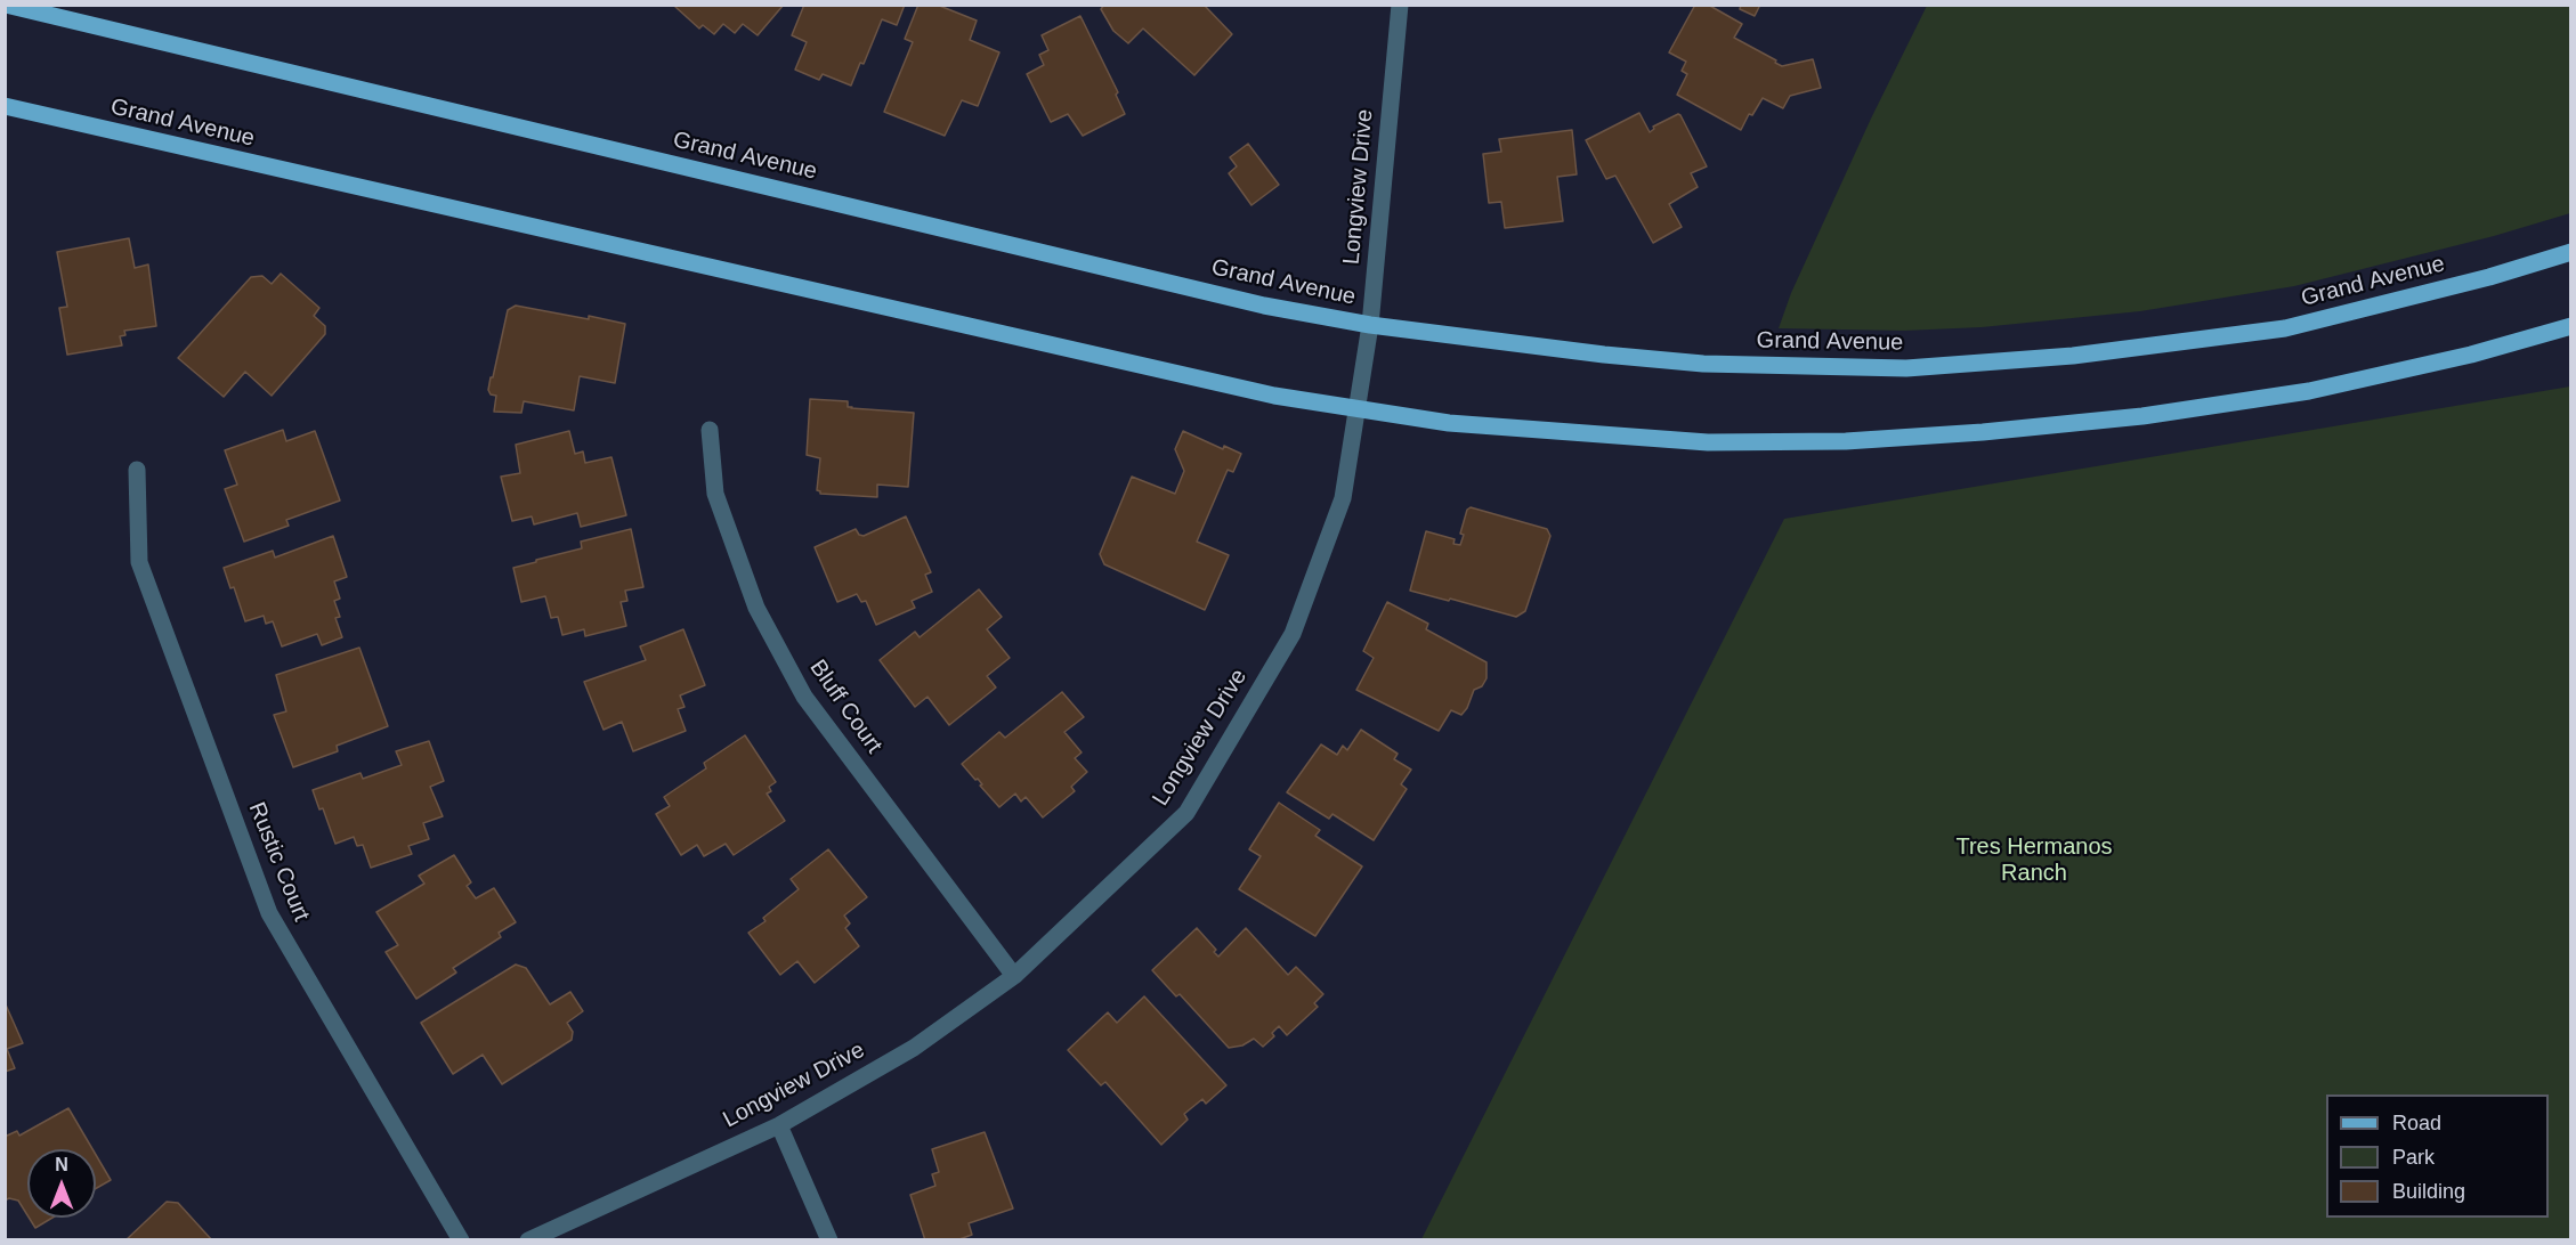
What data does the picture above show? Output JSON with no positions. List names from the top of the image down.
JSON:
{
  "streets": {
    "main road": ["Grand Avenue"],
    "street": ["Longview Drive", "Bluff Court", "Rustic Court"]
  },
  "crossings": [
    ["Grand Avenue", "Longview Drive"],
    ["Longview Drive", "Bluff Court"]
  ],
  "parks": ["Tres Hermanos Ranch"],
  "legend": ["Road", "Park", "Building"],
  "north": "top"
}
